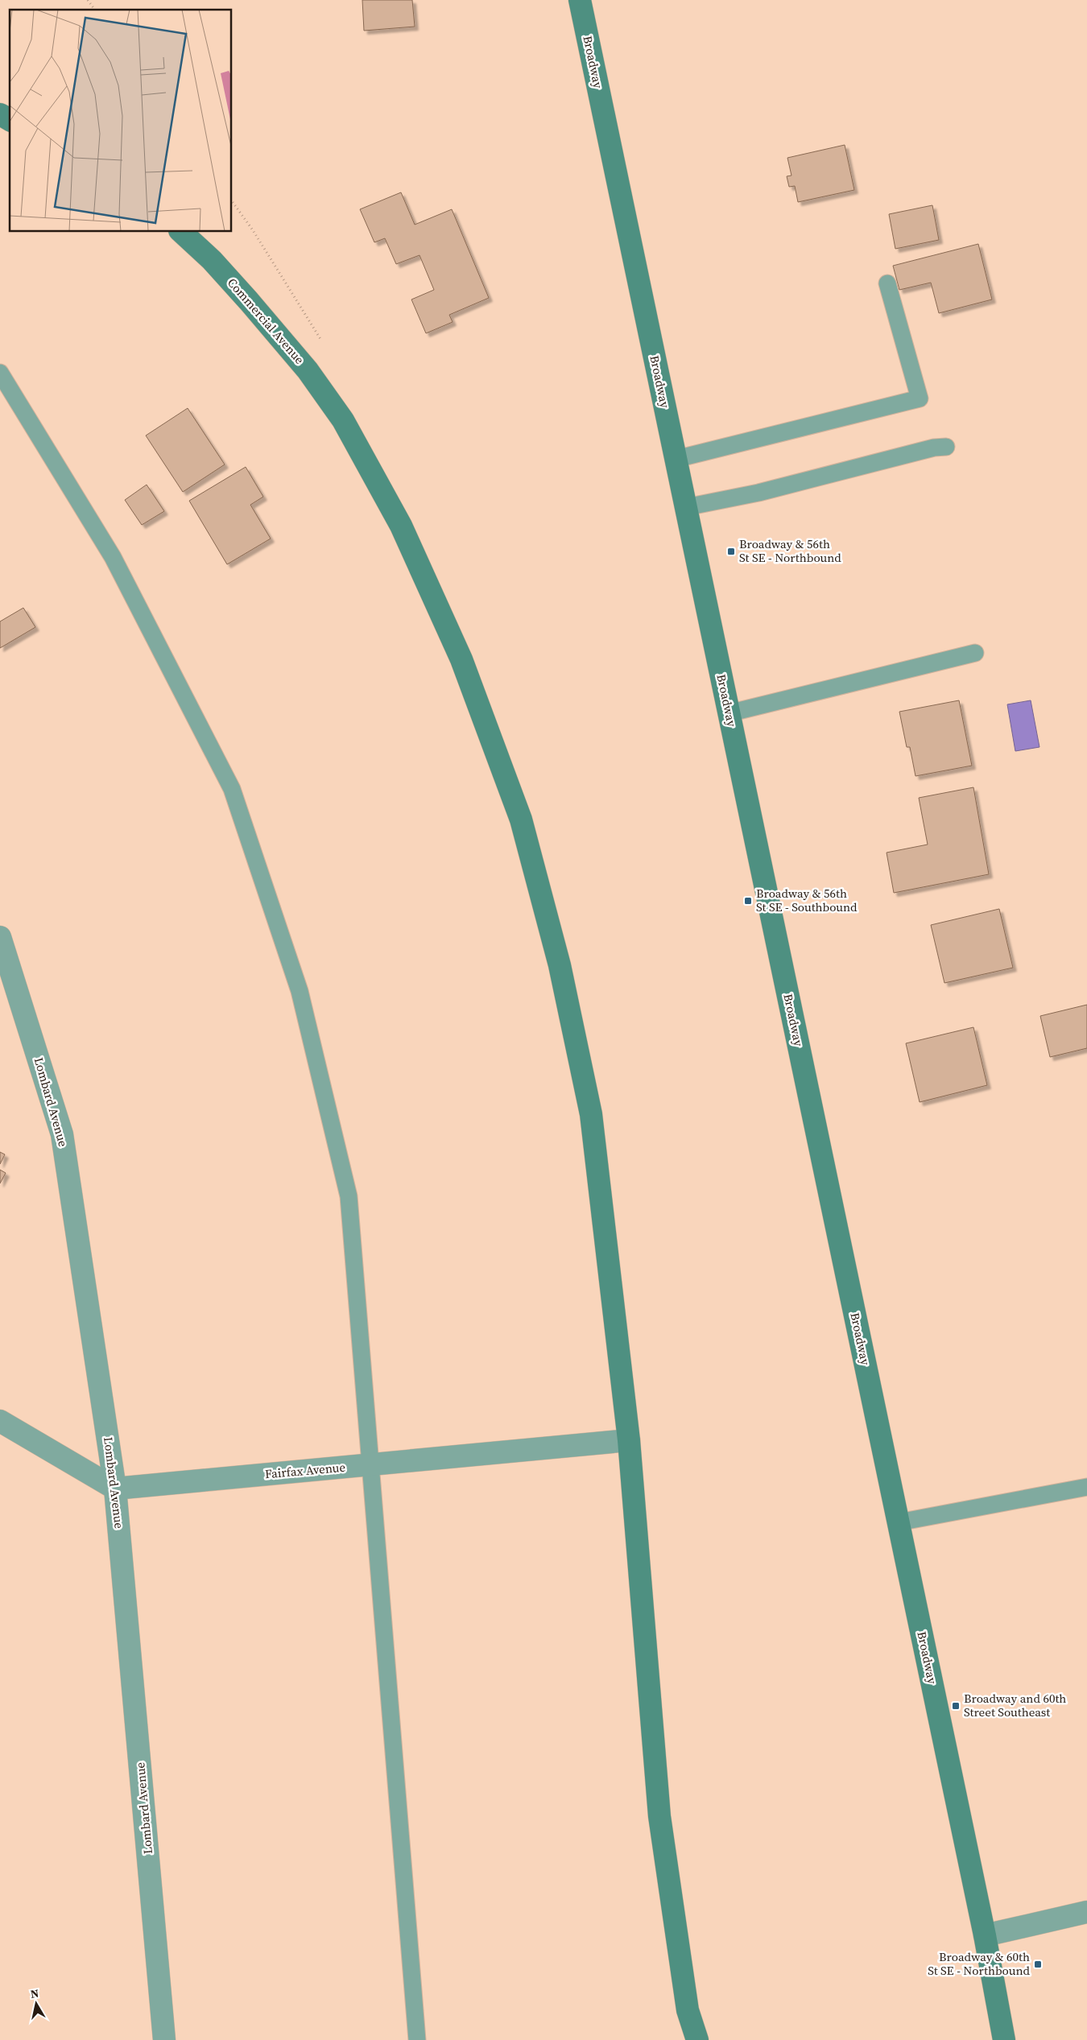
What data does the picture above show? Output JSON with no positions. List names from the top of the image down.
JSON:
{
  "streets": {
    "street": [
      "Broadway",
      "Commercial Avenue",
      "Lombard Avenue",
      "Fairfax Avenue"
    ]
  },
  "crossings": [
    ["Commercial Avenue", "Fairfax Avenue"],
    ["Lombard Avenue", "Fairfax Avenue"]
  ],
  "places": {
    "transit": [
      "Broadway & 56th St SE - Northbound",
      "Broadway & 56th St SE - Southbound",
      "Broadway and 60th Street Southeast",
      "Broadway & 60th St SE - Northbound"
    ]
  },
  "north": "top"
}
